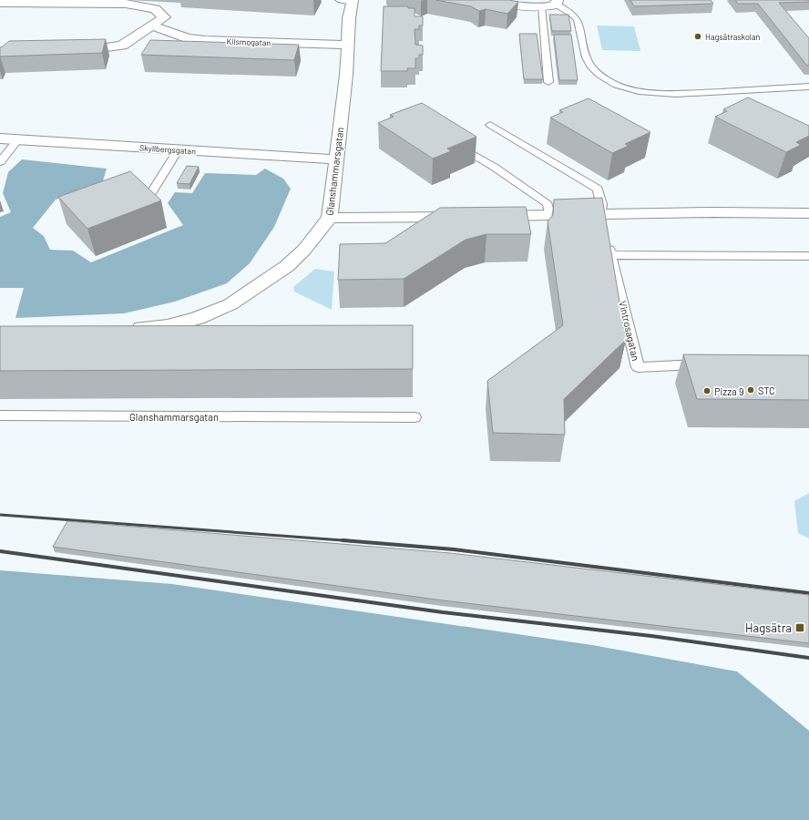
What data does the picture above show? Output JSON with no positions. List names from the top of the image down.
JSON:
{
  "streets": {
    "street": ["Kilsmogatan", "Skyllbergsgatan", "Glanshammarsgatan"],
    "lane": ["Vintrosagatan"]
  },
  "crossings": [
    ["Kilsmogatan", "Glanshammarsgatan"],
    ["Skyllbergsgatan", "Glanshammarsgatan"]
  ],
  "places": {
    "other": ["Hagsätraskolan", "STC", "Pizza 9"],
    "transit": ["Hagsätra"]
  }
}
